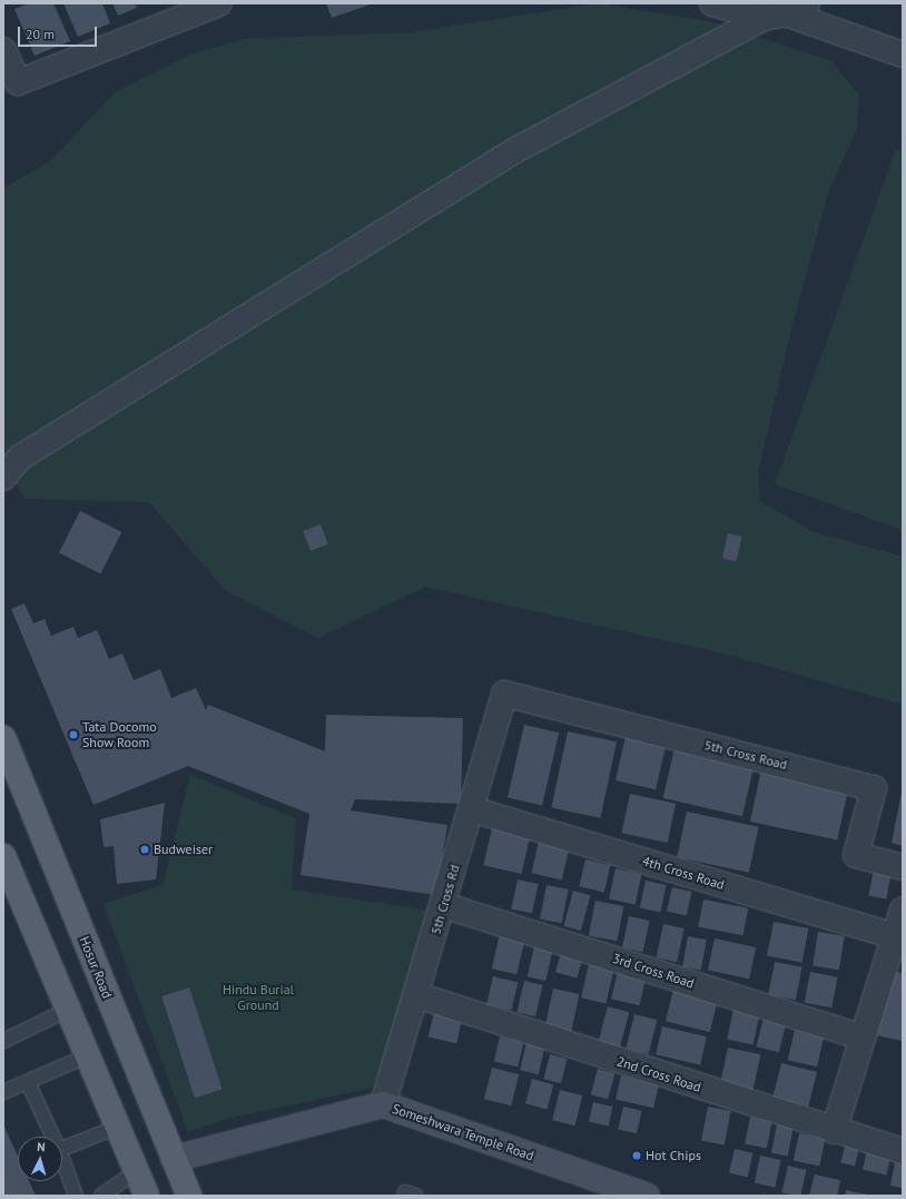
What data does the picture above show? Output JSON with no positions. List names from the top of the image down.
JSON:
{
  "streets": {
    "main road": ["Hosur Road"],
    "street": [
      "5th Cross Road",
      "4th Cross Road",
      "5th Cross Rd",
      "3rd Cross Road",
      "2nd Cross Road",
      "Someshwara Temple Road"
    ]
  },
  "crossings": [
    ["5th Cross Road", "5th Cross Rd"],
    ["4th Cross Road", "5th Cross Rd"],
    ["5th Cross Rd", "3rd Cross Road"],
    ["5th Cross Rd", "2nd Cross Road"],
    ["5th Cross Rd", "Someshwara Temple Road"],
    ["Hosur Road", "Someshwara Temple Road"]
  ],
  "parks": ["Hindu Burial Ground"],
  "places": ["Tata Docomo Show Room", "Budweiser", "Hot Chips"],
  "scale_bar": "20 m",
  "north": "top"
}
